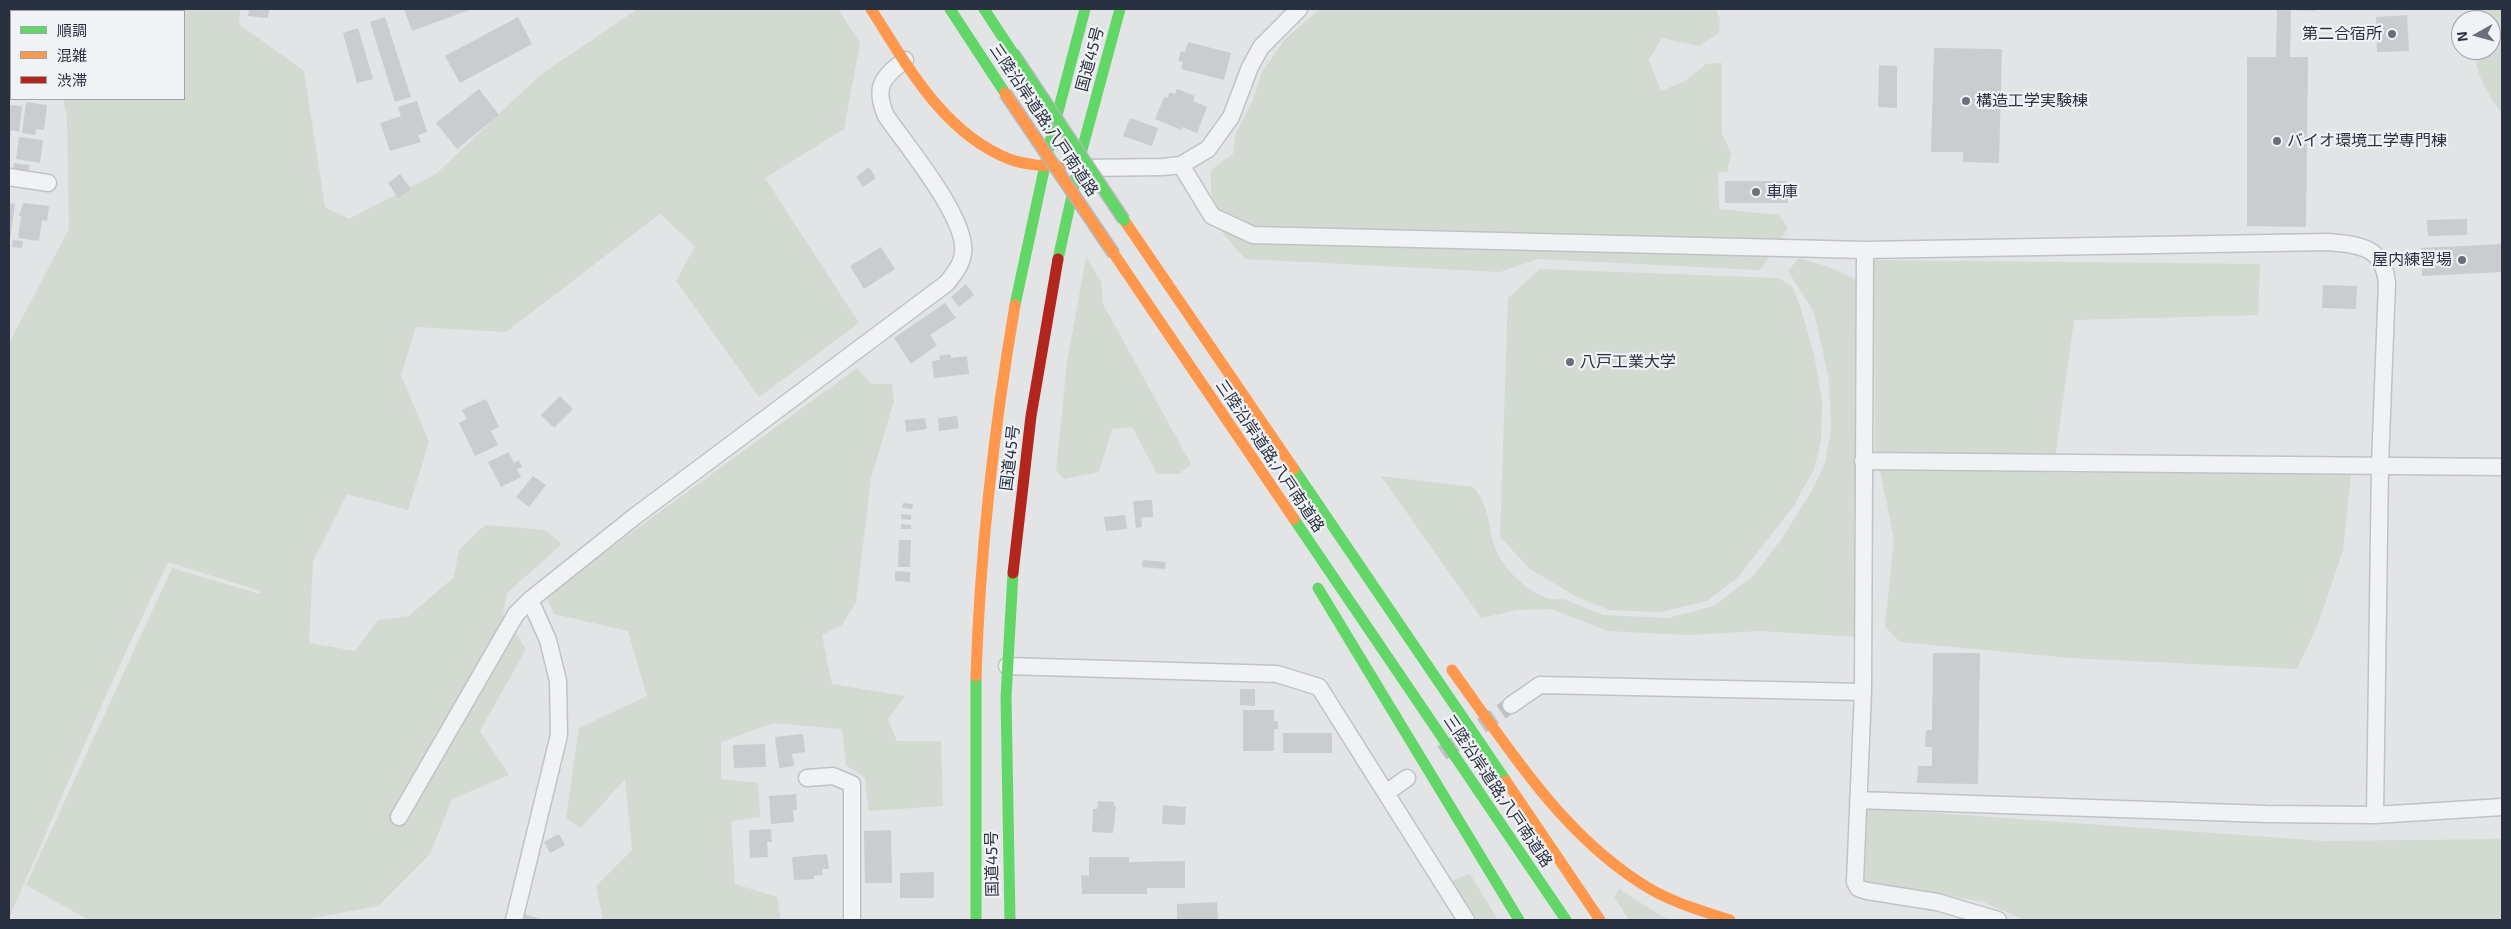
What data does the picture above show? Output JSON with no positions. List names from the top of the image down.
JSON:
{
  "streets": {
    "main road": ["国道45号", "三陸沿岸道路;八戸南道路"]
  },
  "places": [
    "第二合宿所",
    "構造工学実験棟",
    "バイオ環境工学専門棟",
    "車庫",
    "屋内練習場",
    "八戸工業大学"
  ],
  "legend": ["順調", "混雑", "渋滞"],
  "north": "left"
}
